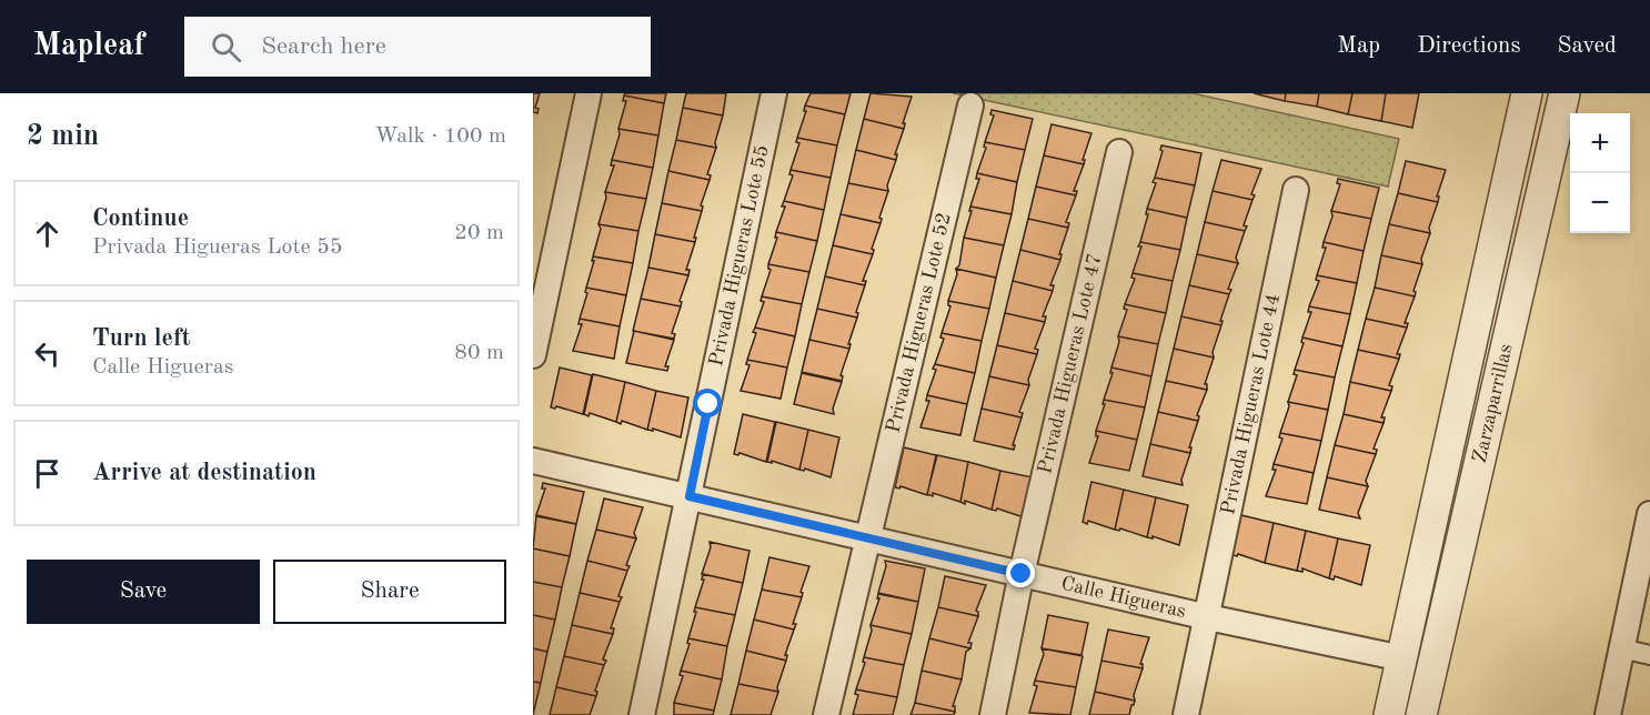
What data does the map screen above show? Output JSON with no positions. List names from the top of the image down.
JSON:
{
  "streets": {
    "street": [
      "Privada Higueras Lote 55",
      "Privada Higueras Lote 52",
      "Privada Higueras Lote 47",
      "Privada Higueras Lote 44",
      "Zarzaparrillas",
      "Calle Higueras"
    ]
  },
  "crossings": [
    ["Privada Higueras Lote 55", "Calle Higueras"],
    ["Privada Higueras Lote 52", "Calle Higueras"],
    ["Privada Higueras Lote 47", "Calle Higueras"],
    ["Privada Higueras Lote 44", "Calle Higueras"],
    ["Zarzaparrillas", "Calle Higueras"]
  ],
  "page": {
    "header": "Mapleaf",
    "search": "Search here",
    "nav": ["Map", "Directions", "Saved"],
    "heading": ["2 min", "Walk · 100 m"],
    "map_buttons": ["+", "−"],
    "list": [
      ["Continue", "Privada Higueras Lote 55", "20 m"],
      ["Turn left", "Calle Higueras", "80 m"],
      "Arrive at destination"
    ],
    "buttons": ["Save", "Share"]
  }
}
